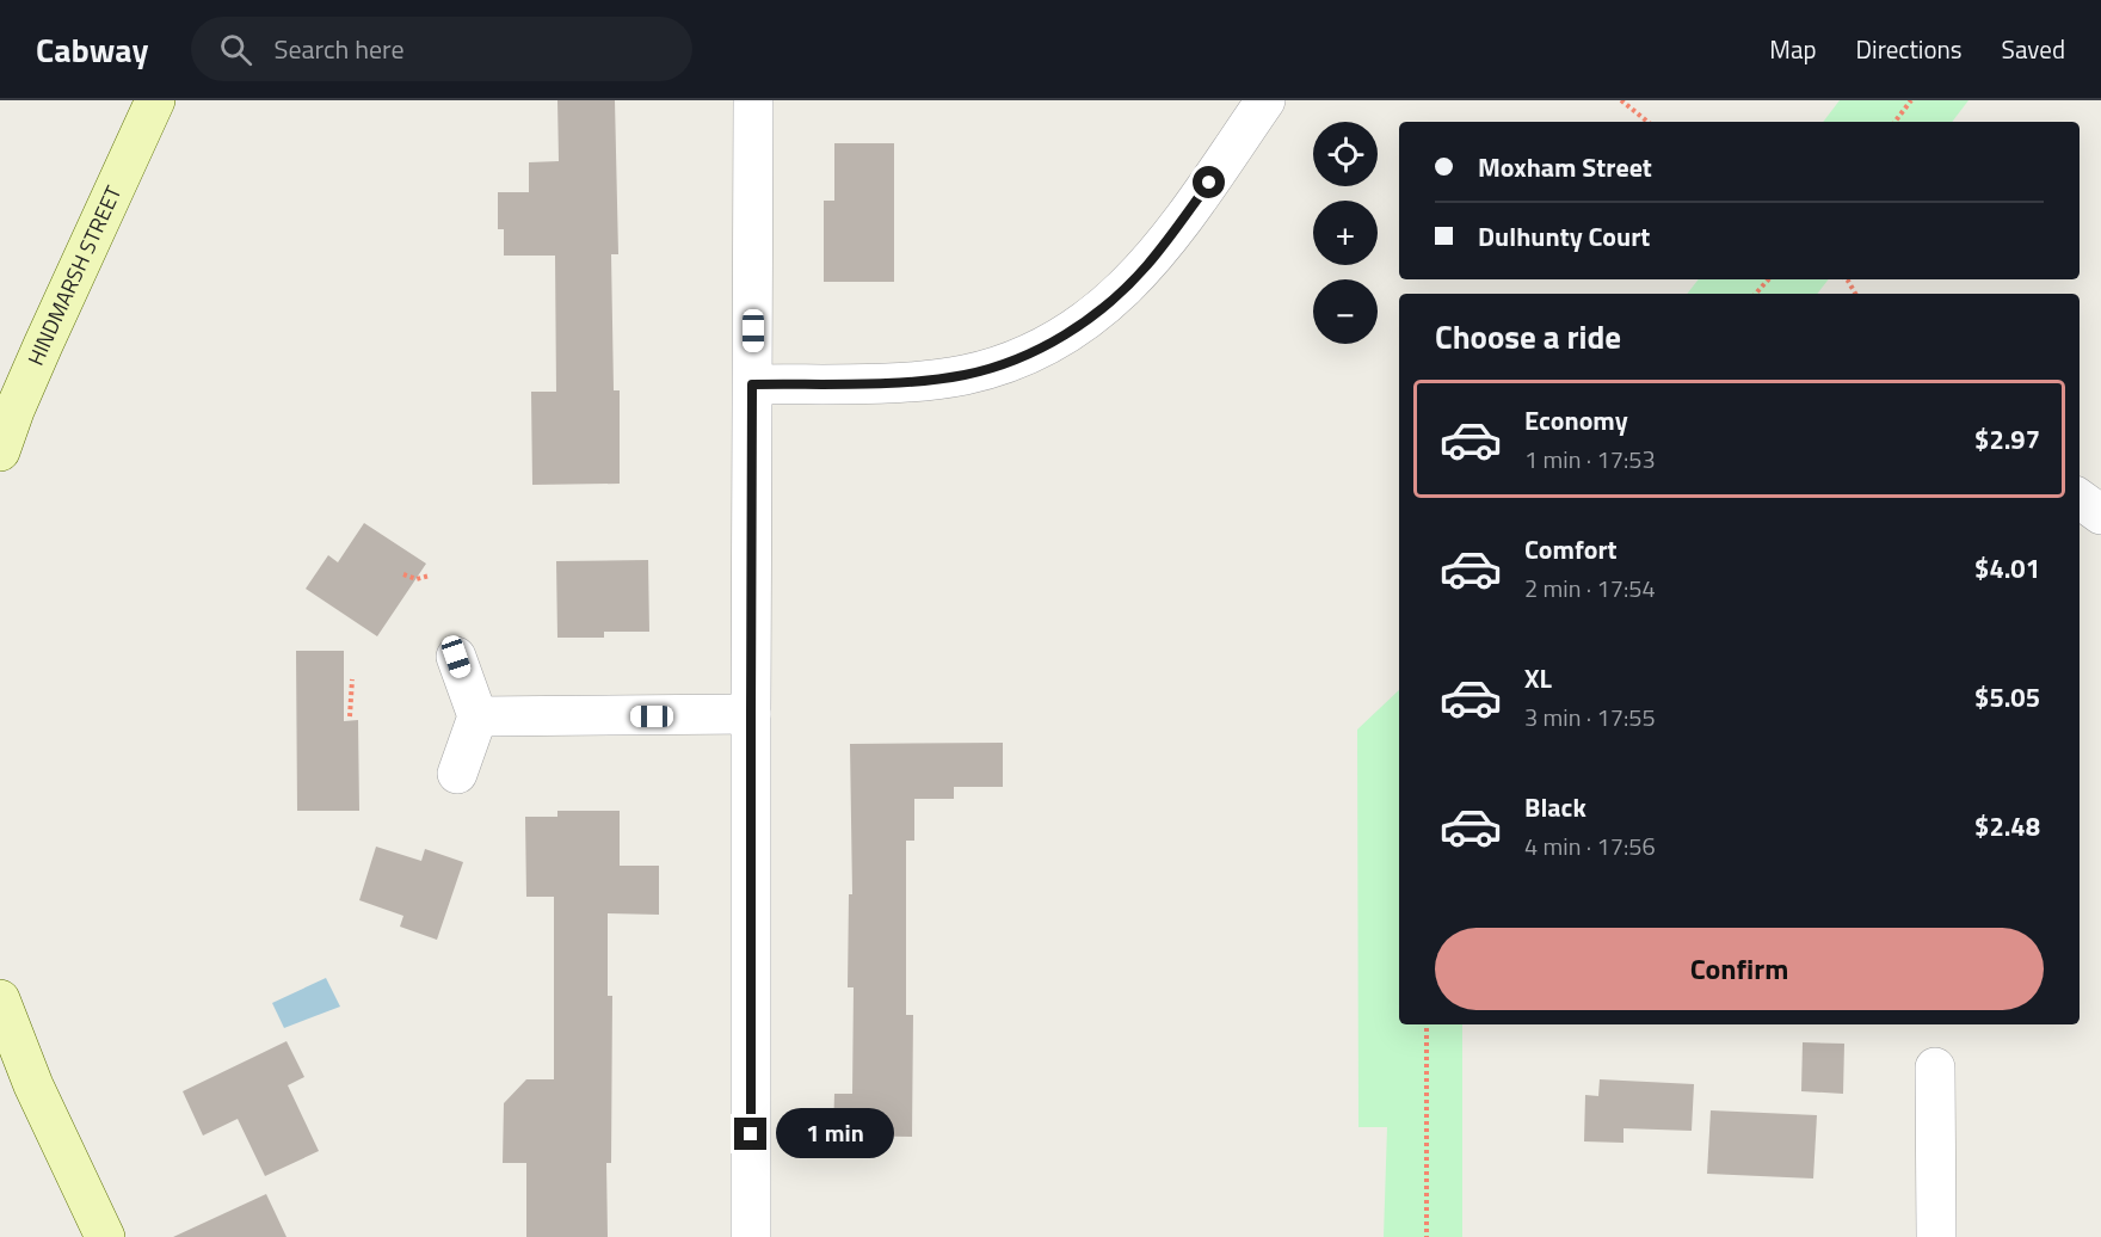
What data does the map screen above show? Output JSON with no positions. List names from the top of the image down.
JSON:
{
  "streets": {
    "street": ["HINDMARSH STREET"]
  },
  "page": {
    "header": "Cabway",
    "search": "Search here",
    "nav": ["Map", "Directions", "Saved"],
    "map_buttons": ["+", "−"],
    "banner": ["Moxham Street", "Dulhunty Court"],
    "heading": "Choose a ride",
    "list": [
      {
        "name": "Economy",
        "note": "1 min · 17:53",
        "value": "$2.97"
      },
      {
        "name": "Comfort",
        "note": "2 min · 17:54",
        "value": "$4.01"
      },
      {
        "name": "XL",
        "note": "3 min · 17:55",
        "value": "$5.05"
      },
      {
        "name": "Black",
        "note": "4 min · 17:56",
        "value": "$2.48"
      }
    ],
    "buttons": "Confirm",
    "bubble": "1 min"
  }
}
